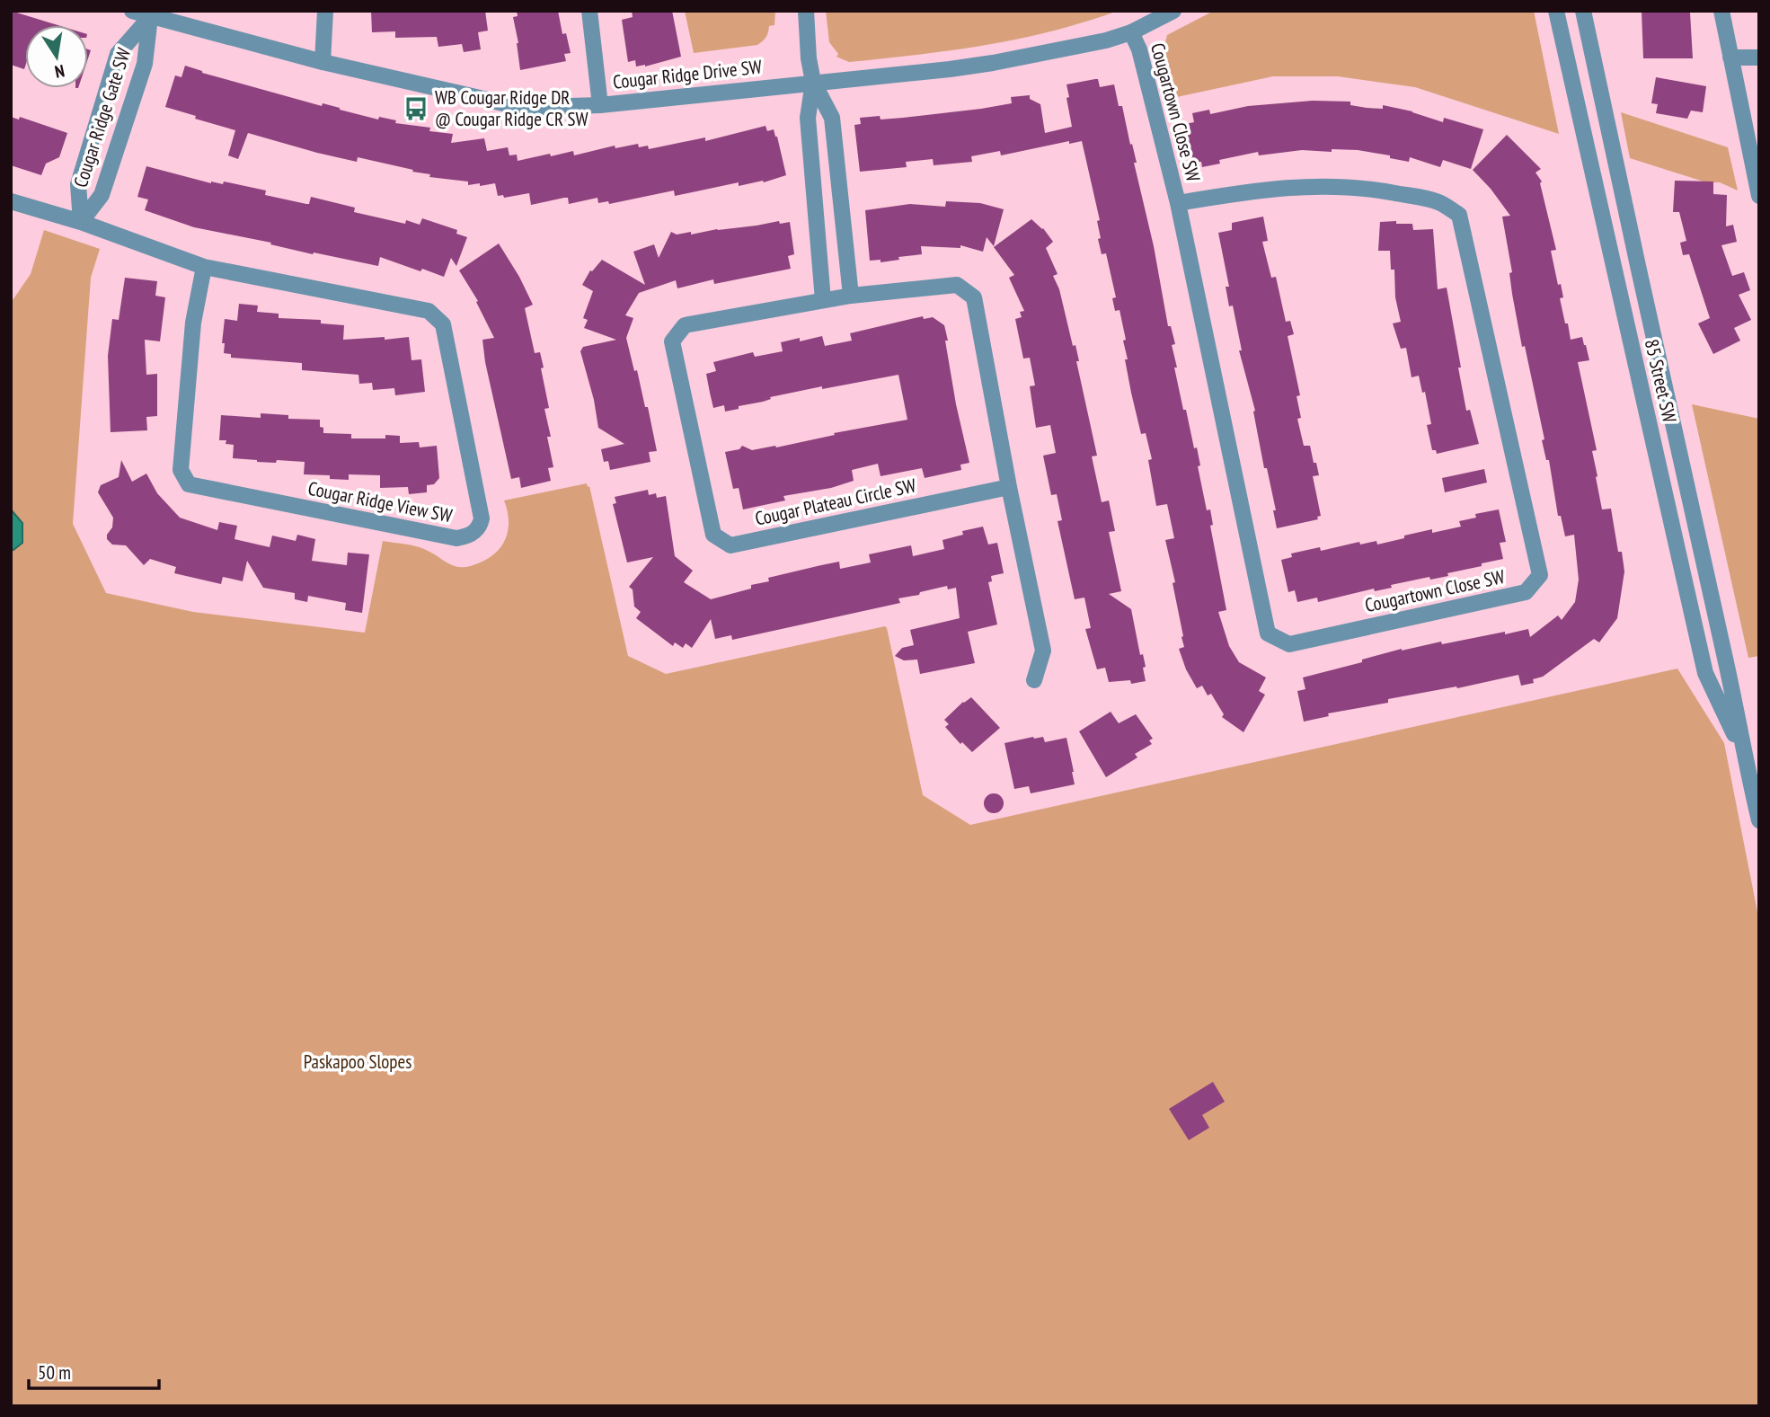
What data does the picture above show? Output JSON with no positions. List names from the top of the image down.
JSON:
{
  "streets": {
    "street": [
      "Cougar Ridge Drive SW",
      "Cougartown Close SW",
      "Cougar Ridge Gate SW",
      "85 Street SW",
      "Cougar Ridge View SW",
      "Cougar Plateau Circle SW"
    ]
  },
  "crossings": [
    ["Cougar Ridge Drive SW", "Cougartown Close SW"],
    ["Cougar Ridge Drive SW", "Cougar Ridge Gate SW"],
    ["Cougar Ridge Gate SW", "Cougar Ridge View SW"]
  ],
  "parks": ["Paskapoo Slopes"],
  "places": {
    "bus stop": ["WB Cougar Ridge DR @ Cougar Ridge CR SW"]
  },
  "scale_bar": "50 m",
  "north": "bottom"
}
